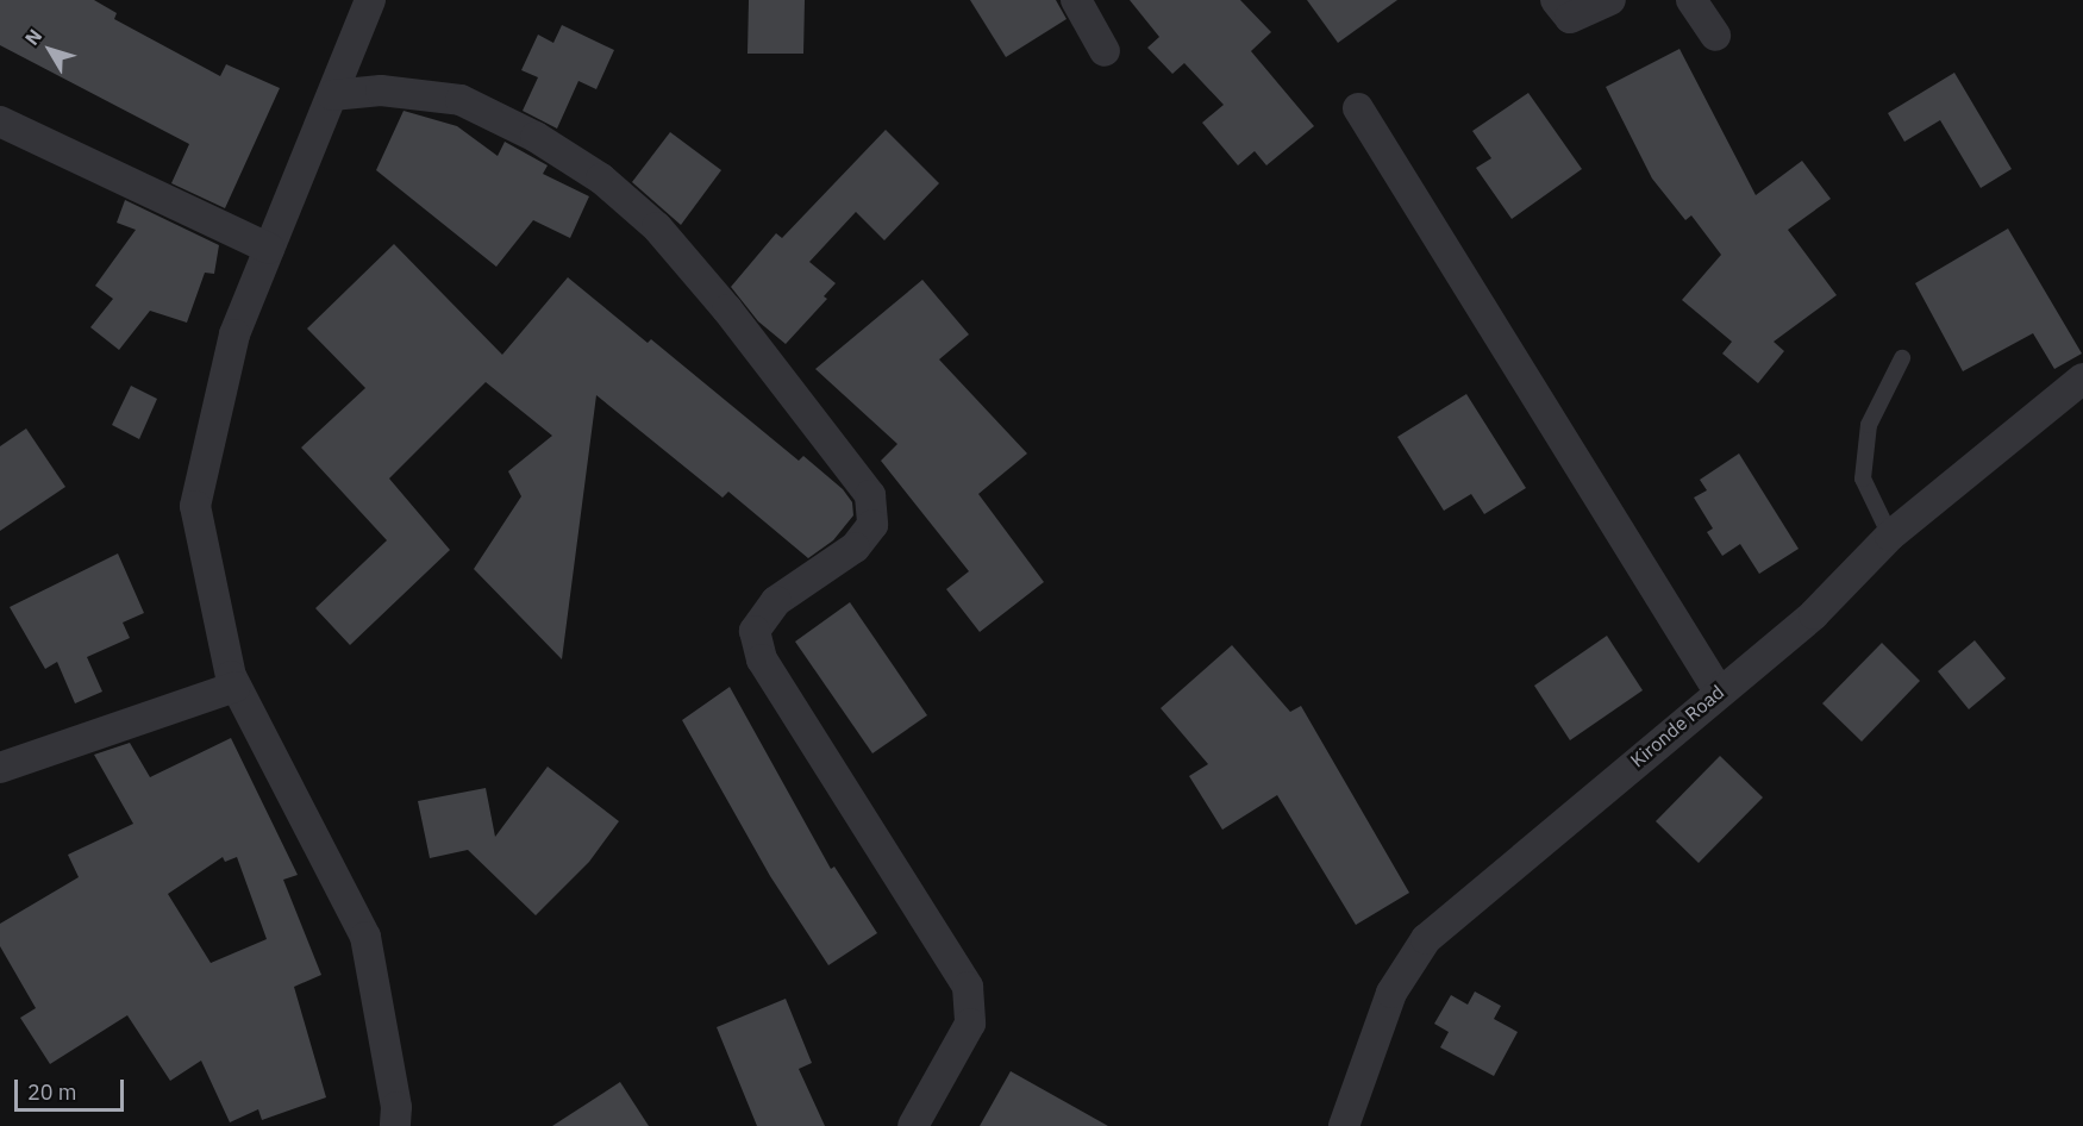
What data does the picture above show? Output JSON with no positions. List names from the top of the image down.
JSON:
{
  "streets": {
    "street": ["Kironde Road"]
  },
  "scale_bar": "20 m",
  "north": "top left"
}
